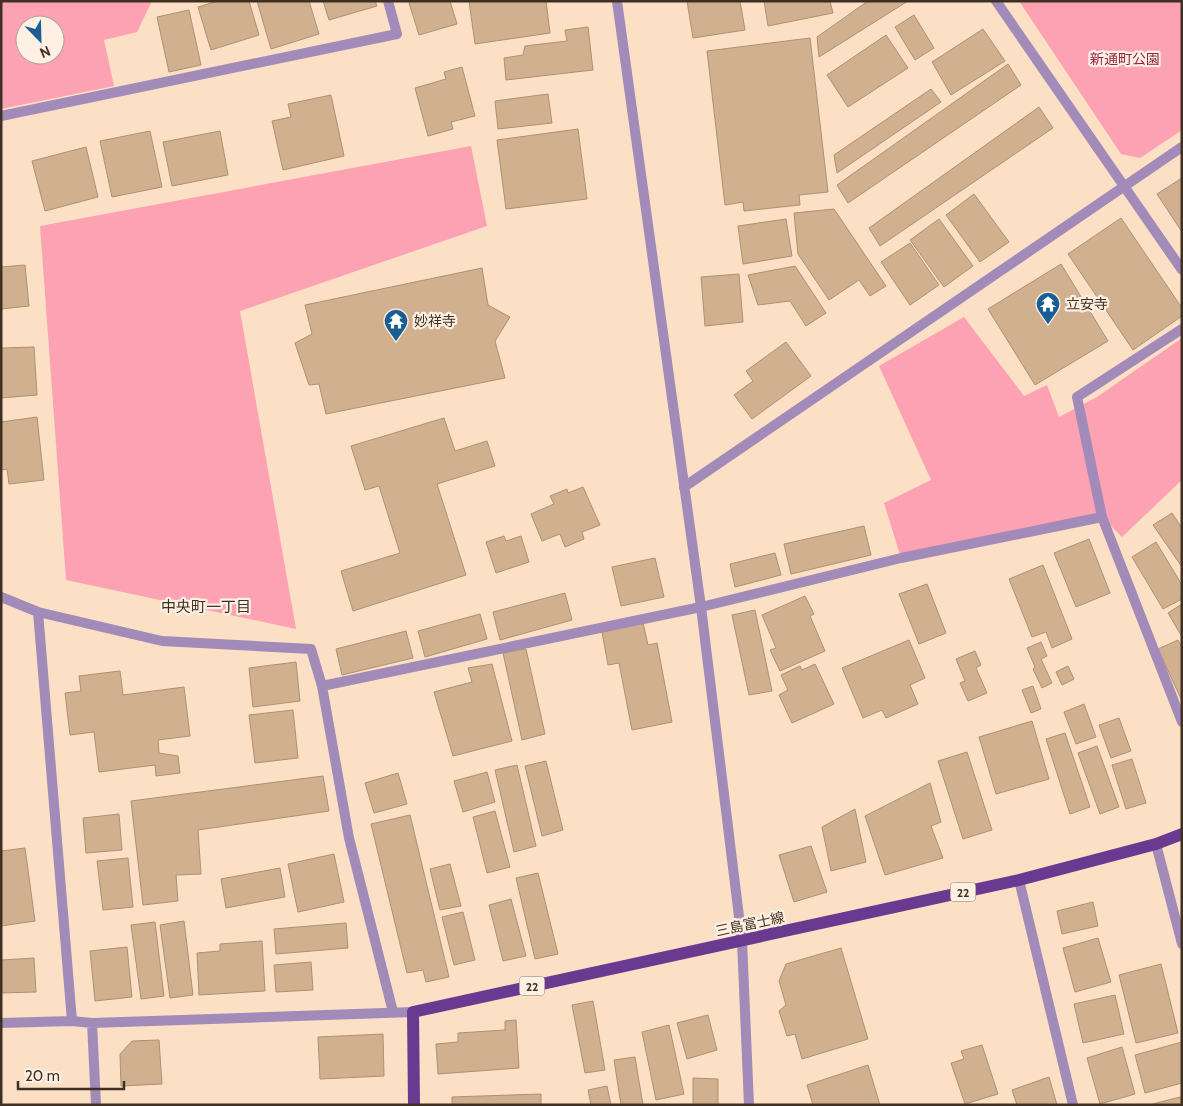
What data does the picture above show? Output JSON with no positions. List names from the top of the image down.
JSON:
{
  "streets": {
    "main road": ["22", "三島富士線"]
  },
  "districts": ["中央町一丁目"],
  "parks": ["新通町公園"],
  "places": {
    "temple": ["立安寺", "妙祥寺"]
  },
  "scale_bar": "20 m",
  "north": "bottom right"
}
